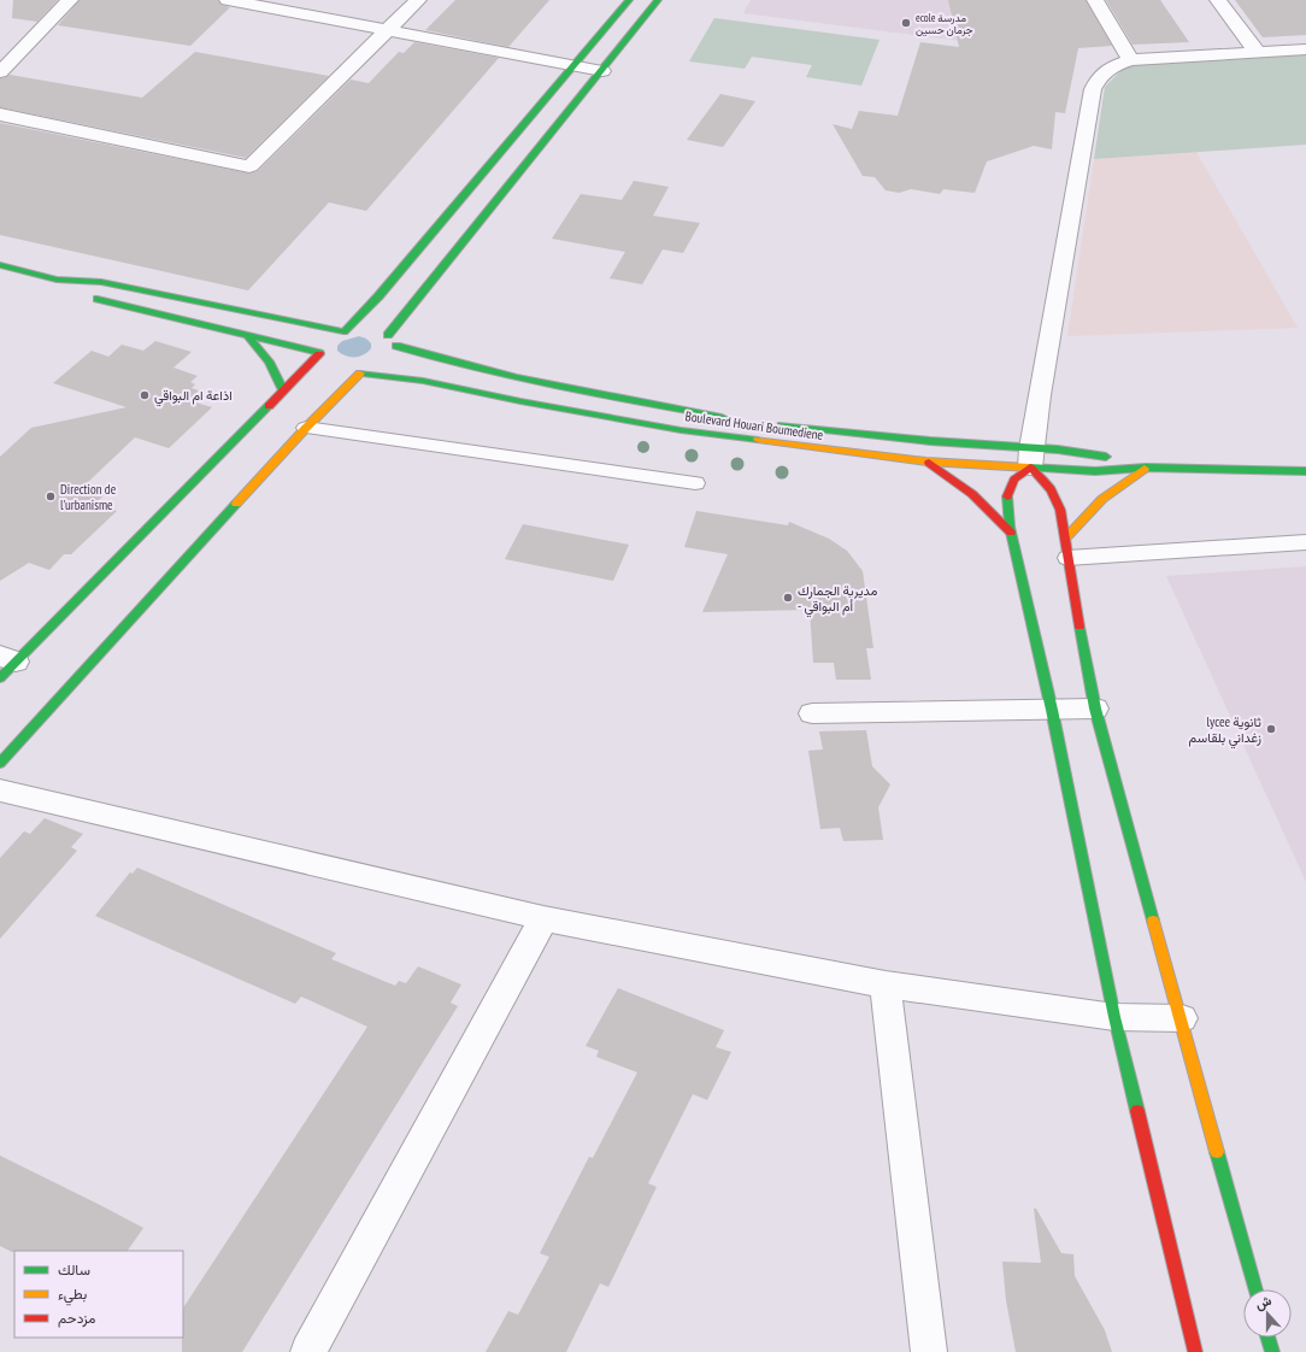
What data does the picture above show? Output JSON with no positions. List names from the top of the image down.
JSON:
{
  "streets": {
    "main road": ["Boulevard Houari Boumediene"]
  },
  "places": [
    "ecole مدرسة جرمان حسين",
    "اذاعة ام البواقي",
    "Direction de l'urbanisme",
    "مديرية الجمارك - أم البواقي",
    "lycee ثانوية زغداني بلقاسم"
  ],
  "legend": ["سالك", "بطيء", "مزدحم"],
  "north": "top"
}
